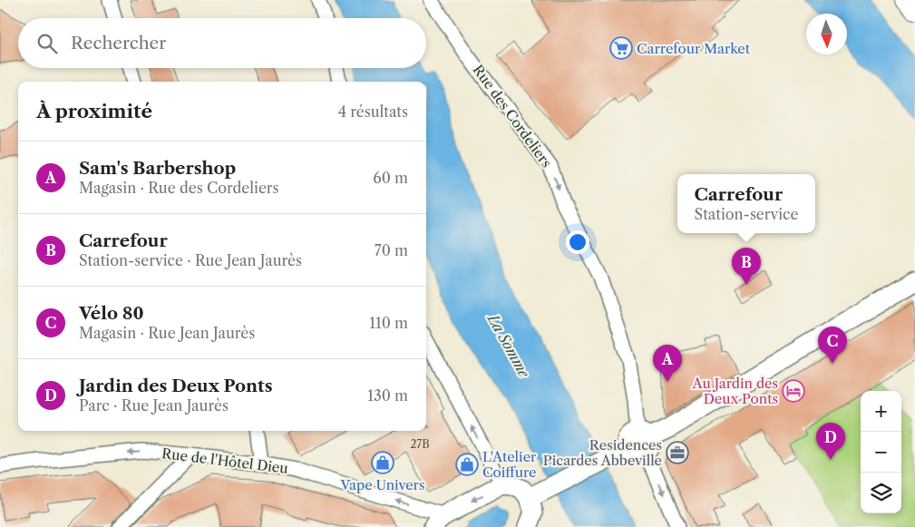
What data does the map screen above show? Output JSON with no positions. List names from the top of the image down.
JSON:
{
  "streets": {
    "street": ["Rue des Cordeliers", "Rue de l'Hôtel Dieu"]
  },
  "one_way": ["Rue des Cordeliers", "Rue de l'Hôtel Dieu"],
  "water": ["La Somme"],
  "places": {
    "supermarket": ["Carrefour Market"],
    "hotel": ["Au Jardin des Deux Ponts"],
    "office": ["Residences Picardes Abbeville"],
    "shop": ["Vape Univers", "L'Atelier Coiffure"]
  },
  "house_numbers": ["27B"],
  "north": "bottom",
  "page": {
    "search": "Rechercher",
    "heading": ["À proximité", "4 résultats"],
    "list": [
      {
        "mark": "A",
        "name": "Sam's Barbershop",
        "note": "Magasin · Rue des Cordeliers",
        "value": "60 m"
      },
      {
        "mark": "B",
        "name": "Carrefour",
        "note": "Station-service · Rue Jean Jaurès",
        "value": "70 m"
      },
      {
        "mark": "C",
        "name": "Vélo 80",
        "note": "Magasin · Rue Jean Jaurès",
        "value": "110 m"
      },
      {
        "mark": "D",
        "name": "Jardin des Deux Ponts",
        "note": "Parc · Rue Jean Jaurès",
        "value": "130 m"
      }
    ],
    "popup": ["Carrefour", "Station-service"],
    "pins": [
      "B",
      "C",
      "A",
      "D"
    ],
    "map_buttons": ["+", "−"]
  }
}
